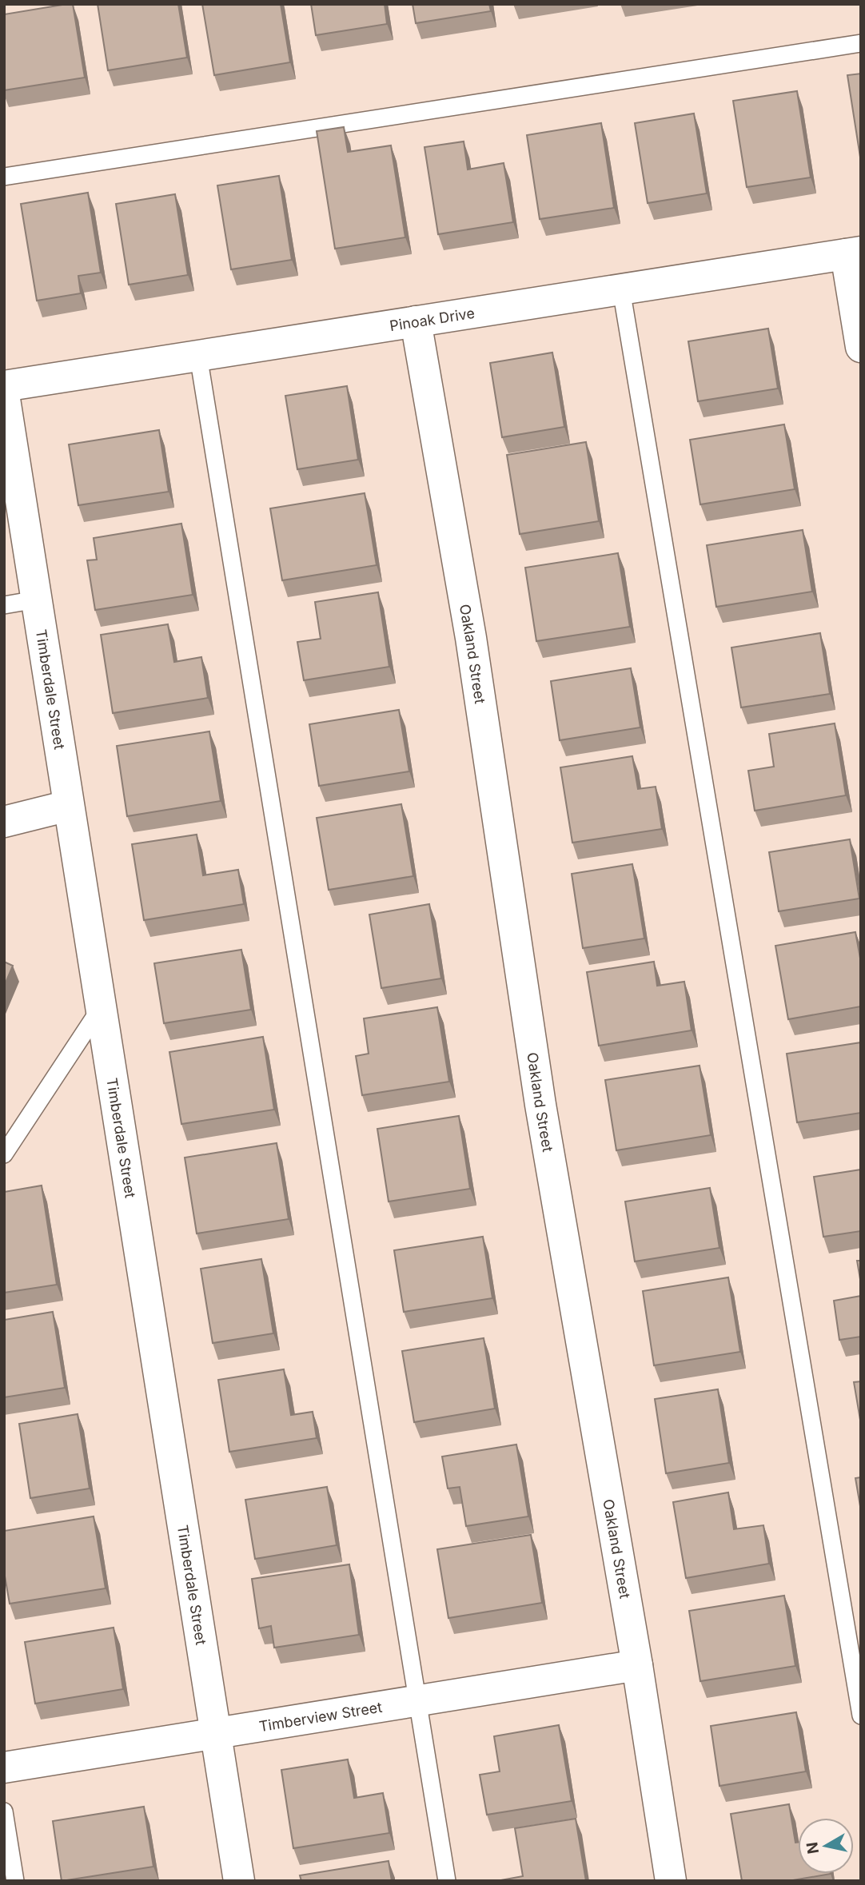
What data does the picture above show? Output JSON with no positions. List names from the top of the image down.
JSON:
{
  "streets": {
    "street": [
      "Pinoak Drive",
      "Oakland Street",
      "Timberdale Street",
      "Timberview Street"
    ]
  },
  "crossings": [
    ["Pinoak Drive", "Oakland Street"],
    ["Oakland Street", "Timberview Street"],
    ["Timberdale Street", "Timberview Street"]
  ],
  "north": "left"
}
